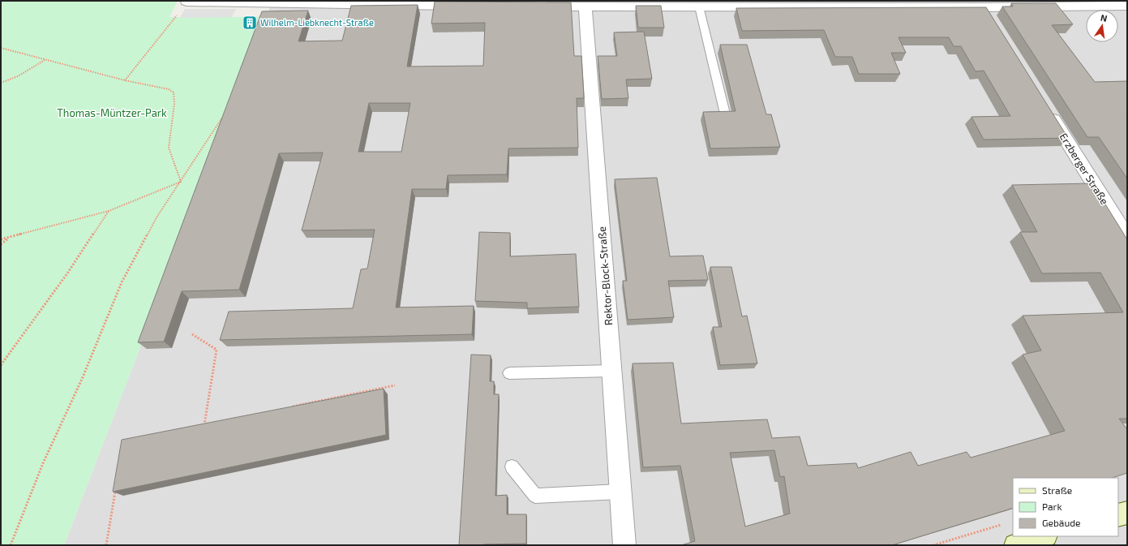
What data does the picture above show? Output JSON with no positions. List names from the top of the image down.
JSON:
{
  "streets": {
    "street": ["Erzberger Straße", "Rektor-Block-Straße"]
  },
  "parks": ["Thomas-Müntzer-Park"],
  "places": {
    "building": ["Wilhelm-Liebknecht-Straße"]
  },
  "legend": ["Straße", "Park", "Gebäude"],
  "north": "top"
}
